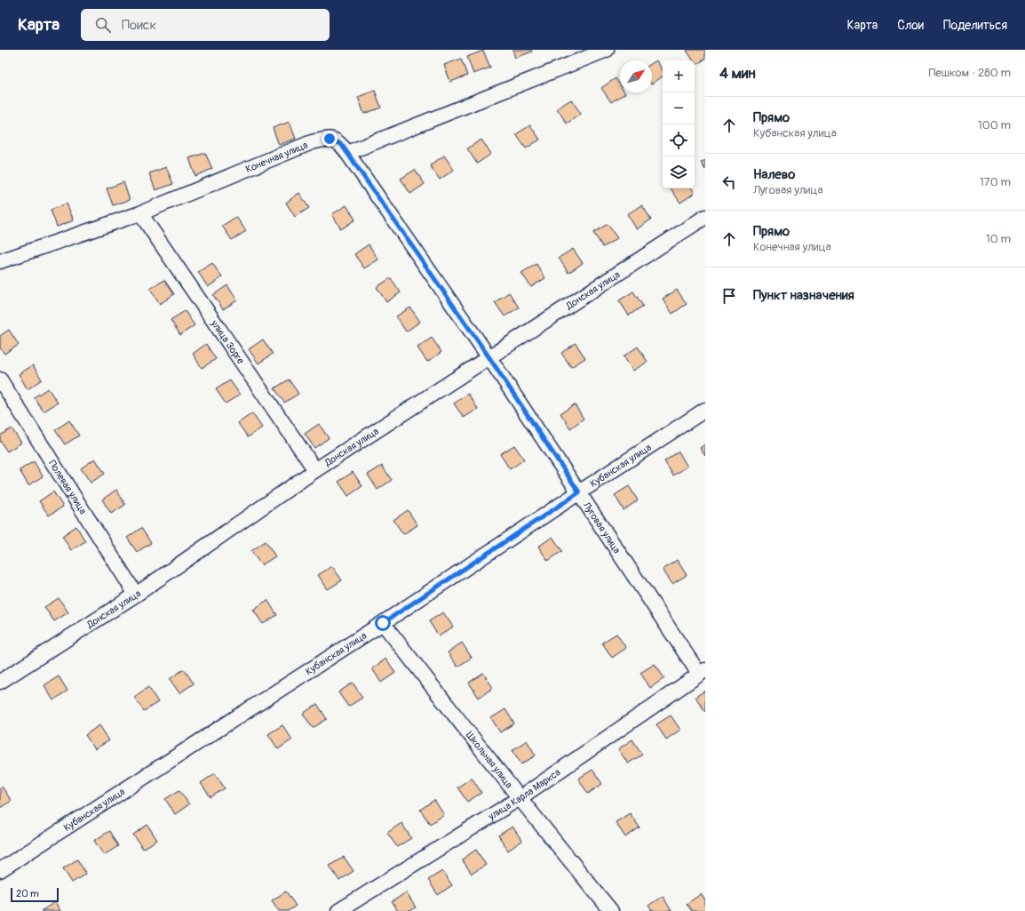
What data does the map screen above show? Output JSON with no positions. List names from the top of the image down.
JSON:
{
  "streets": {
    "street": [
      "Конечная улица",
      "Донская улица",
      "улица Зорге",
      "Кубанская улица",
      "Полевая улица",
      "Луговая улица",
      "Школьная улица",
      "улица Карла Маркса"
    ]
  },
  "crossings": [
    ["Конечная улица", "улица Зорге"],
    ["Конечная улица", "Луговая улица"],
    ["Донская улица", "улица Зорге"],
    ["Донская улица", "Полевая улица"],
    ["Донская улица", "Луговая улица"],
    ["Кубанская улица", "Луговая улица"],
    ["Кубанская улица", "Школьная улица"],
    ["Луговая улица", "улица Карла Маркса"],
    ["Школьная улица", "улица Карла Маркса"]
  ],
  "scale_bar": "20 m",
  "north": "top right",
  "page": {
    "header": "Карта",
    "search": "Поиск",
    "nav": ["Карта", "Слои", "Поделиться"],
    "heading": ["4 мин", "Пешком · 280 m"],
    "map_buttons": ["+", "−"],
    "list": [
      ["Прямо", "Кубанская улица", "100 m"],
      ["Налево", "Луговая улица", "170 m"],
      ["Прямо", "Конечная улица", "10 m"],
      "Пункт назначения"
    ],
    "scale": "20 m"
  }
}
